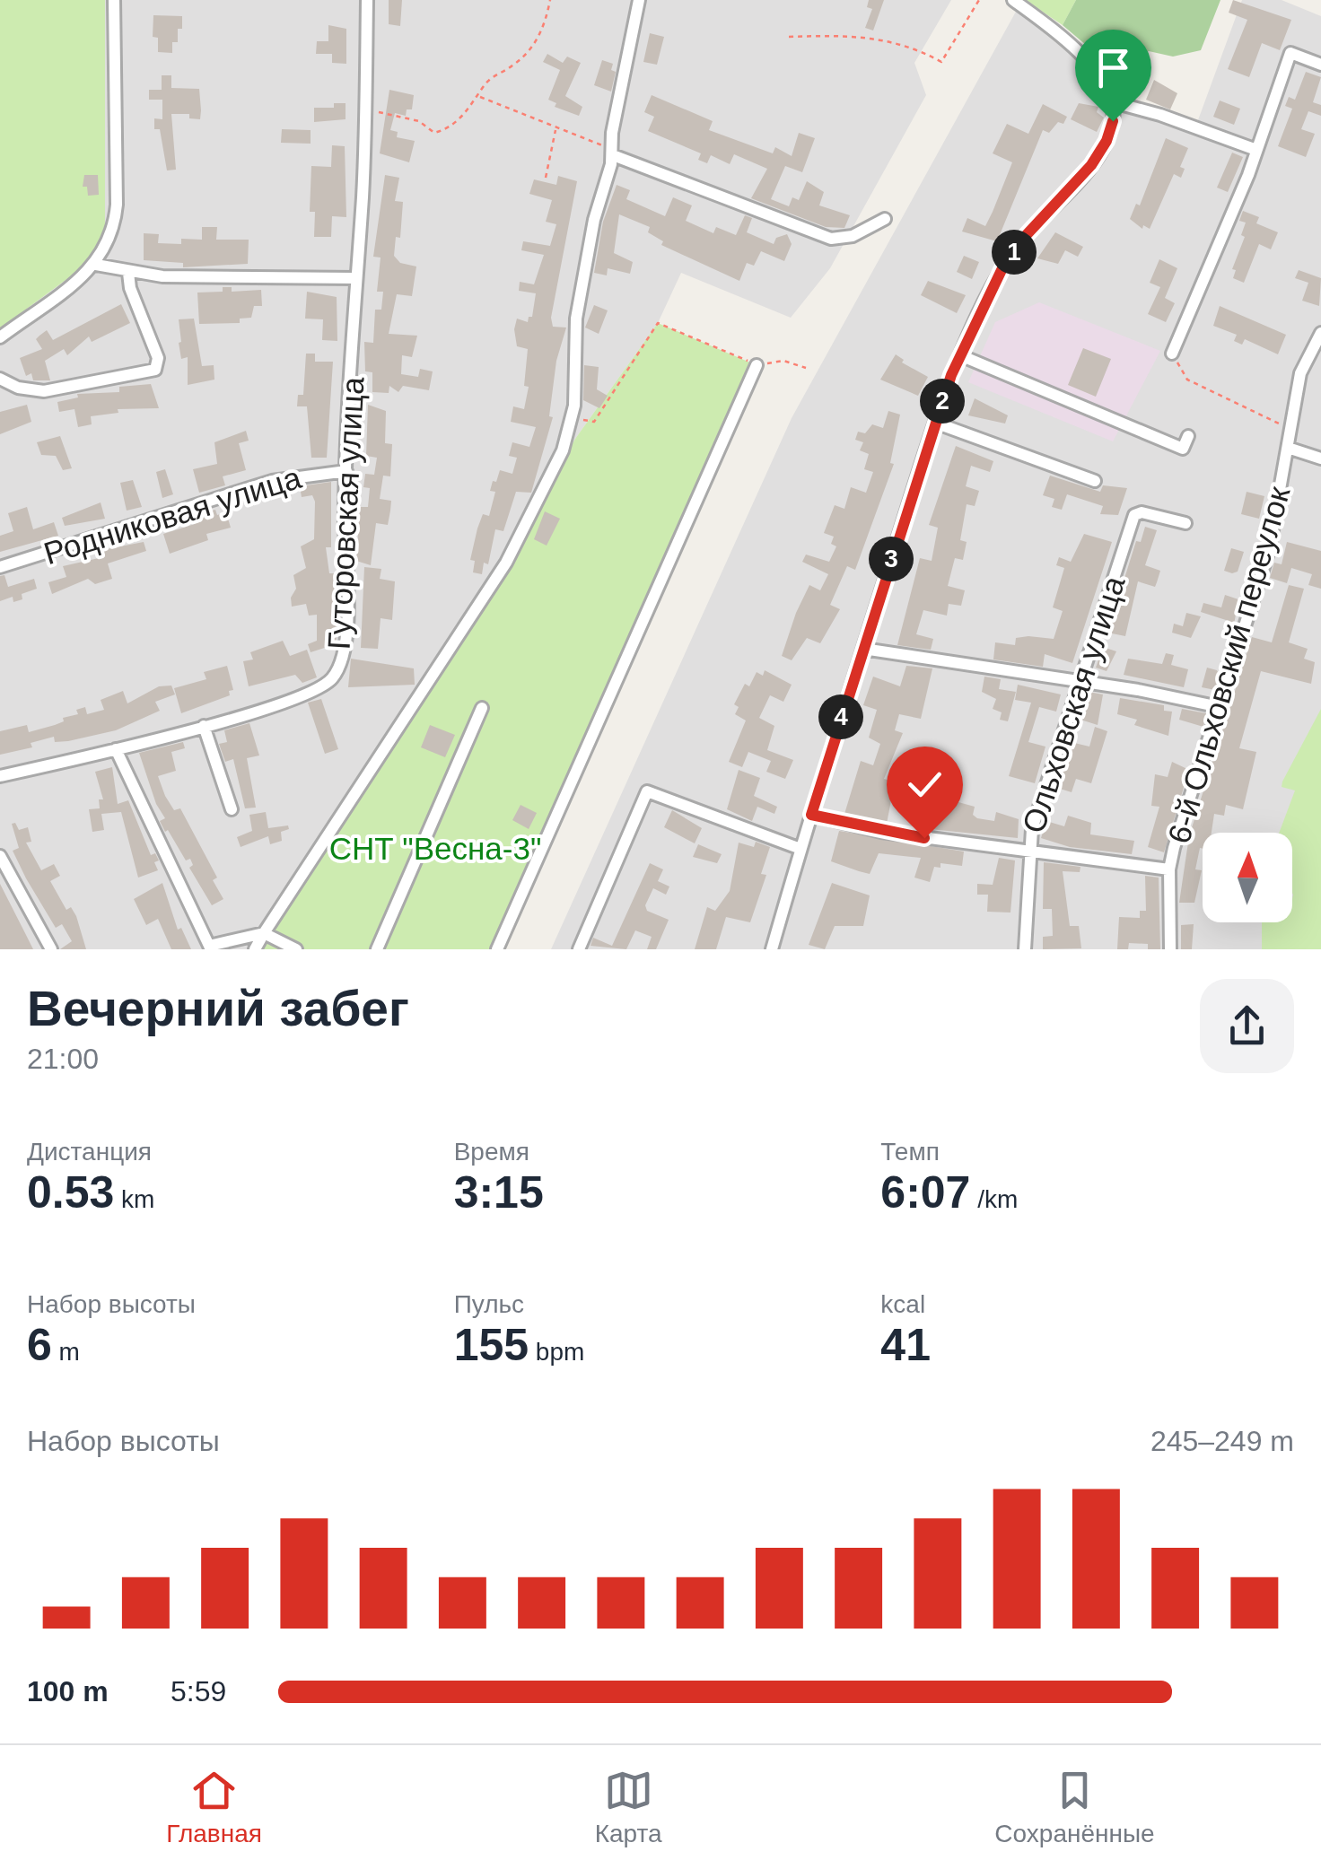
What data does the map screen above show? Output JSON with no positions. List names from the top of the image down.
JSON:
{
  "streets": {
    "street": [
      "Гуторовская улица",
      "Родниковая улица",
      "6-й Ольховский переулок",
      "Ольховская улица"
    ]
  },
  "crossings": [
    ["Гуторовская улица", "Родниковая улица"]
  ],
  "parks": ["СНТ \"Весна-3\""],
  "north": "top",
  "page": {
    "pins": [
      "1",
      "2",
      "3",
      "4"
    ],
    "heading": ["Вечерний забег", "21:00"],
    "stats": [
      ["Дистанция", "0.53 km"],
      ["Время", "3:15"],
      ["Темп", "6:07 /km"],
      ["Набор высоты", "6 m"],
      ["Пульс", "155 bpm"],
      ["kcal", "41"]
    ],
    "chart": ["Набор высоты", "245–249 m"],
    "list": [
      {
        "name": "100 m",
        "note": "5:59"
      }
    ],
    "tabs": ["Главная", "Карта", "Сохранённые"]
  }
}
